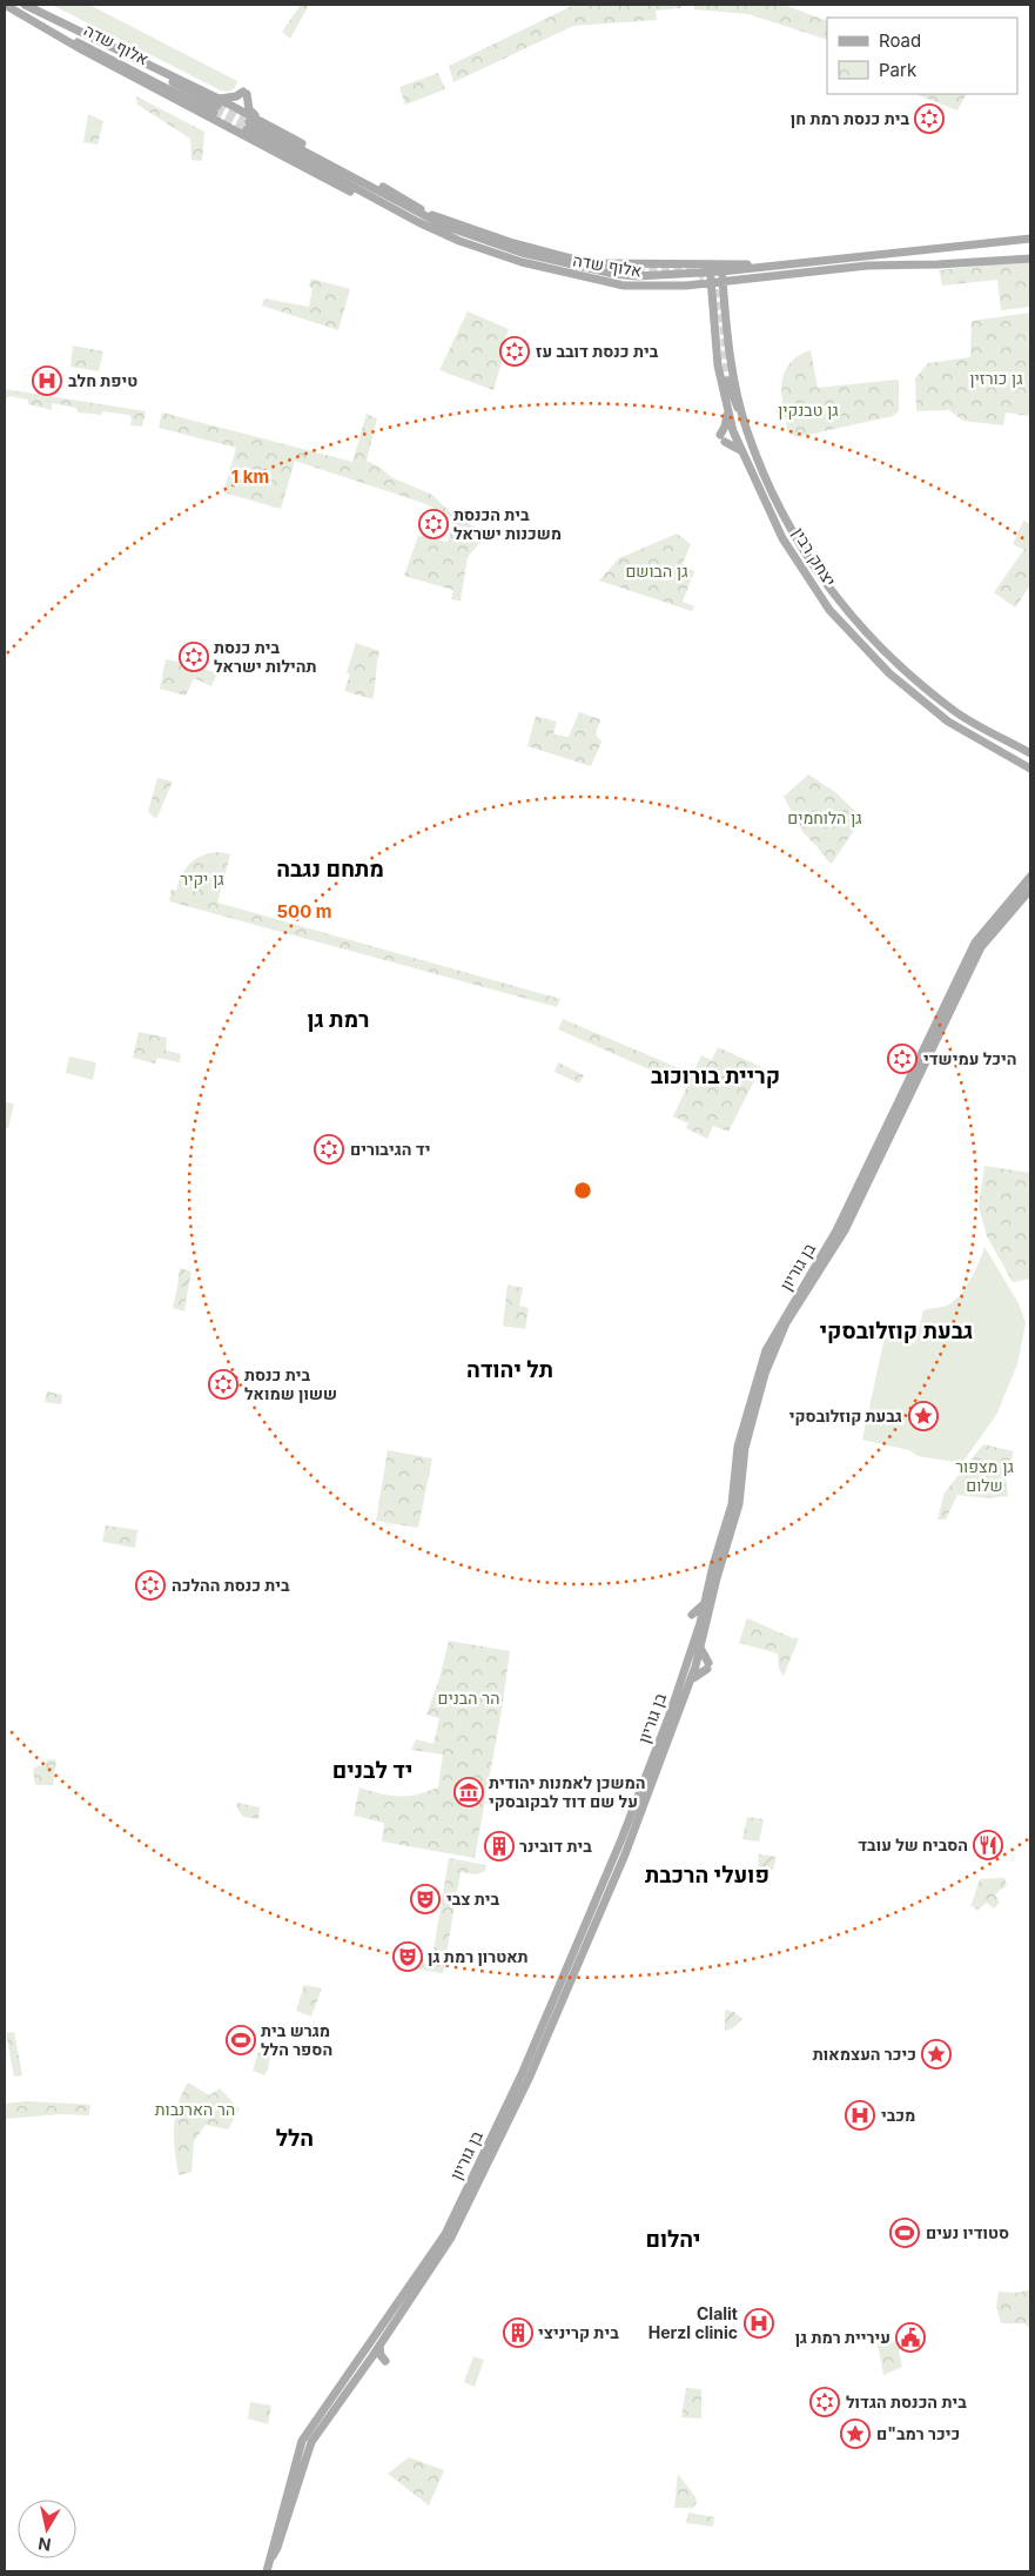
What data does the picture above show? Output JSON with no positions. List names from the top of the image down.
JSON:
{
  "streets": {
    "main road": ["אלוף שדה", "יצחק רבין", "בן גוריון"]
  },
  "crossings": [
    ["אלוף שדה", "יצחק רבין"]
  ],
  "districts": [
    "מתחם נגבה",
    "רמת גן",
    "קריית בורוכוב",
    "גבעת קוזלובסקי",
    "תל יהודה",
    "יד לבנים",
    "פועלי הרכבת",
    "הלל",
    "יהלום"
  ],
  "parks": [
    "גן כורזין",
    "גן טבנקין",
    "גן הבושם",
    "גן הלוחמים",
    "גן יקיר",
    "גן מצפור שלום",
    "הר הבנים",
    "הר הארנבות"
  ],
  "places": {
    "synagogue": [
      "בית כנסת רמת חן",
      "בית כנסת דובב עז",
      "בית הכנסת משכנות ישראל",
      "בית כנסת תהילות ישראל",
      "היכל עמישדי",
      "יד הגיבורים",
      "בית כנסת ששון שמואל",
      "בית כנסת ההלכה",
      "בית הכנסת הגדול"
    ],
    "hospital": ["טיפת חלב", "מכבי", "Clalit Herzl clinic"],
    "place": ["גבעת קוזלובסקי", "כיכר העצמאות", "כיכר רמב\"ם"],
    "museum": ["המשכן לאמנות יהודית על שם דוד לבקובסקי"],
    "restaurant": ["הסביח של עובד"],
    "building": ["בית דובינר", "בית קריניצי"],
    "theatre": ["בית צבי", "תאטרון רמת גן"],
    "sports": ["מגרש בית הספר הלל", "סטודיו נעים"],
    "public building": ["עיריית רמת גן"]
  },
  "legend": ["Road", "Park"],
  "north": "bottom",
  "rings": ["1 km", "500 m"]
}
